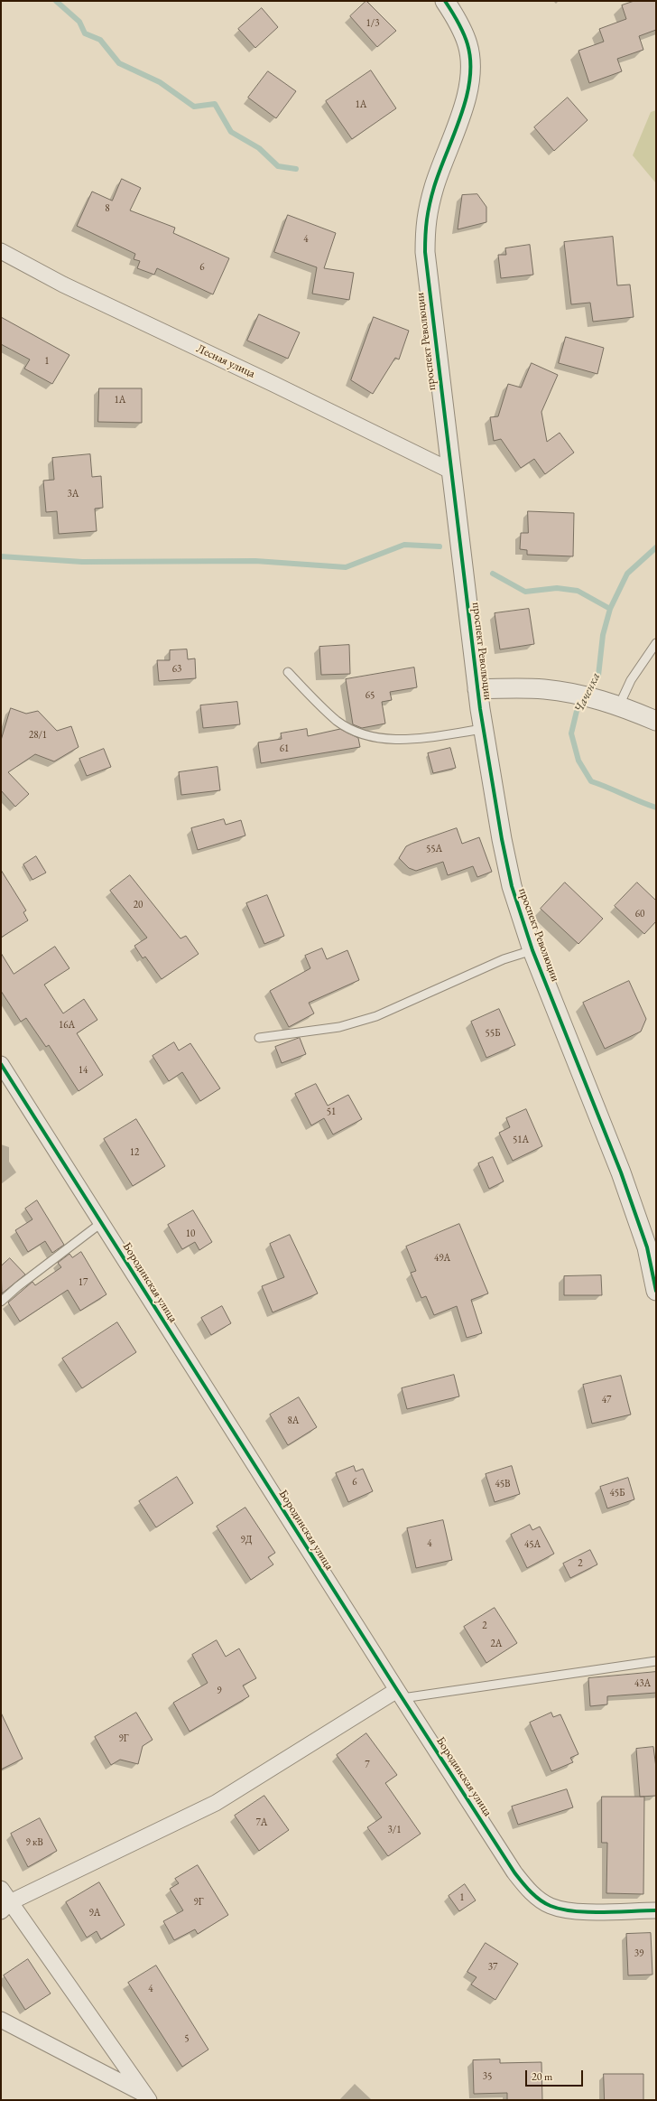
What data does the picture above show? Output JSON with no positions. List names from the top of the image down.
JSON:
{
  "streets": {
    "street": ["проспект Революции", "Лесная улица", "Бородинская улица"]
  },
  "crossings": [
    ["проспект Революции", "Лесная улица"]
  ],
  "water": ["Чаченка"],
  "house_numbers": [
    "1/3",
    "1А",
    "8",
    "4",
    "6",
    "1",
    "1А",
    "3А",
    "63",
    "65",
    "28/1",
    "61",
    "55А",
    "20",
    "60",
    "16А",
    "55Б",
    "14",
    "51",
    "51А",
    "12",
    "10",
    "49А",
    "17",
    "47",
    "8А",
    "6",
    "45В",
    "45Б",
    "9Д",
    "4",
    "45А",
    "2",
    "2",
    "2А",
    "43А",
    "9",
    "9Г",
    "7",
    "7А",
    "3/1",
    "9 кВ",
    "1",
    "9Г",
    "9А",
    "39",
    "37",
    "4",
    "5",
    "35"
  ],
  "scale_bar": "20 m"
}
